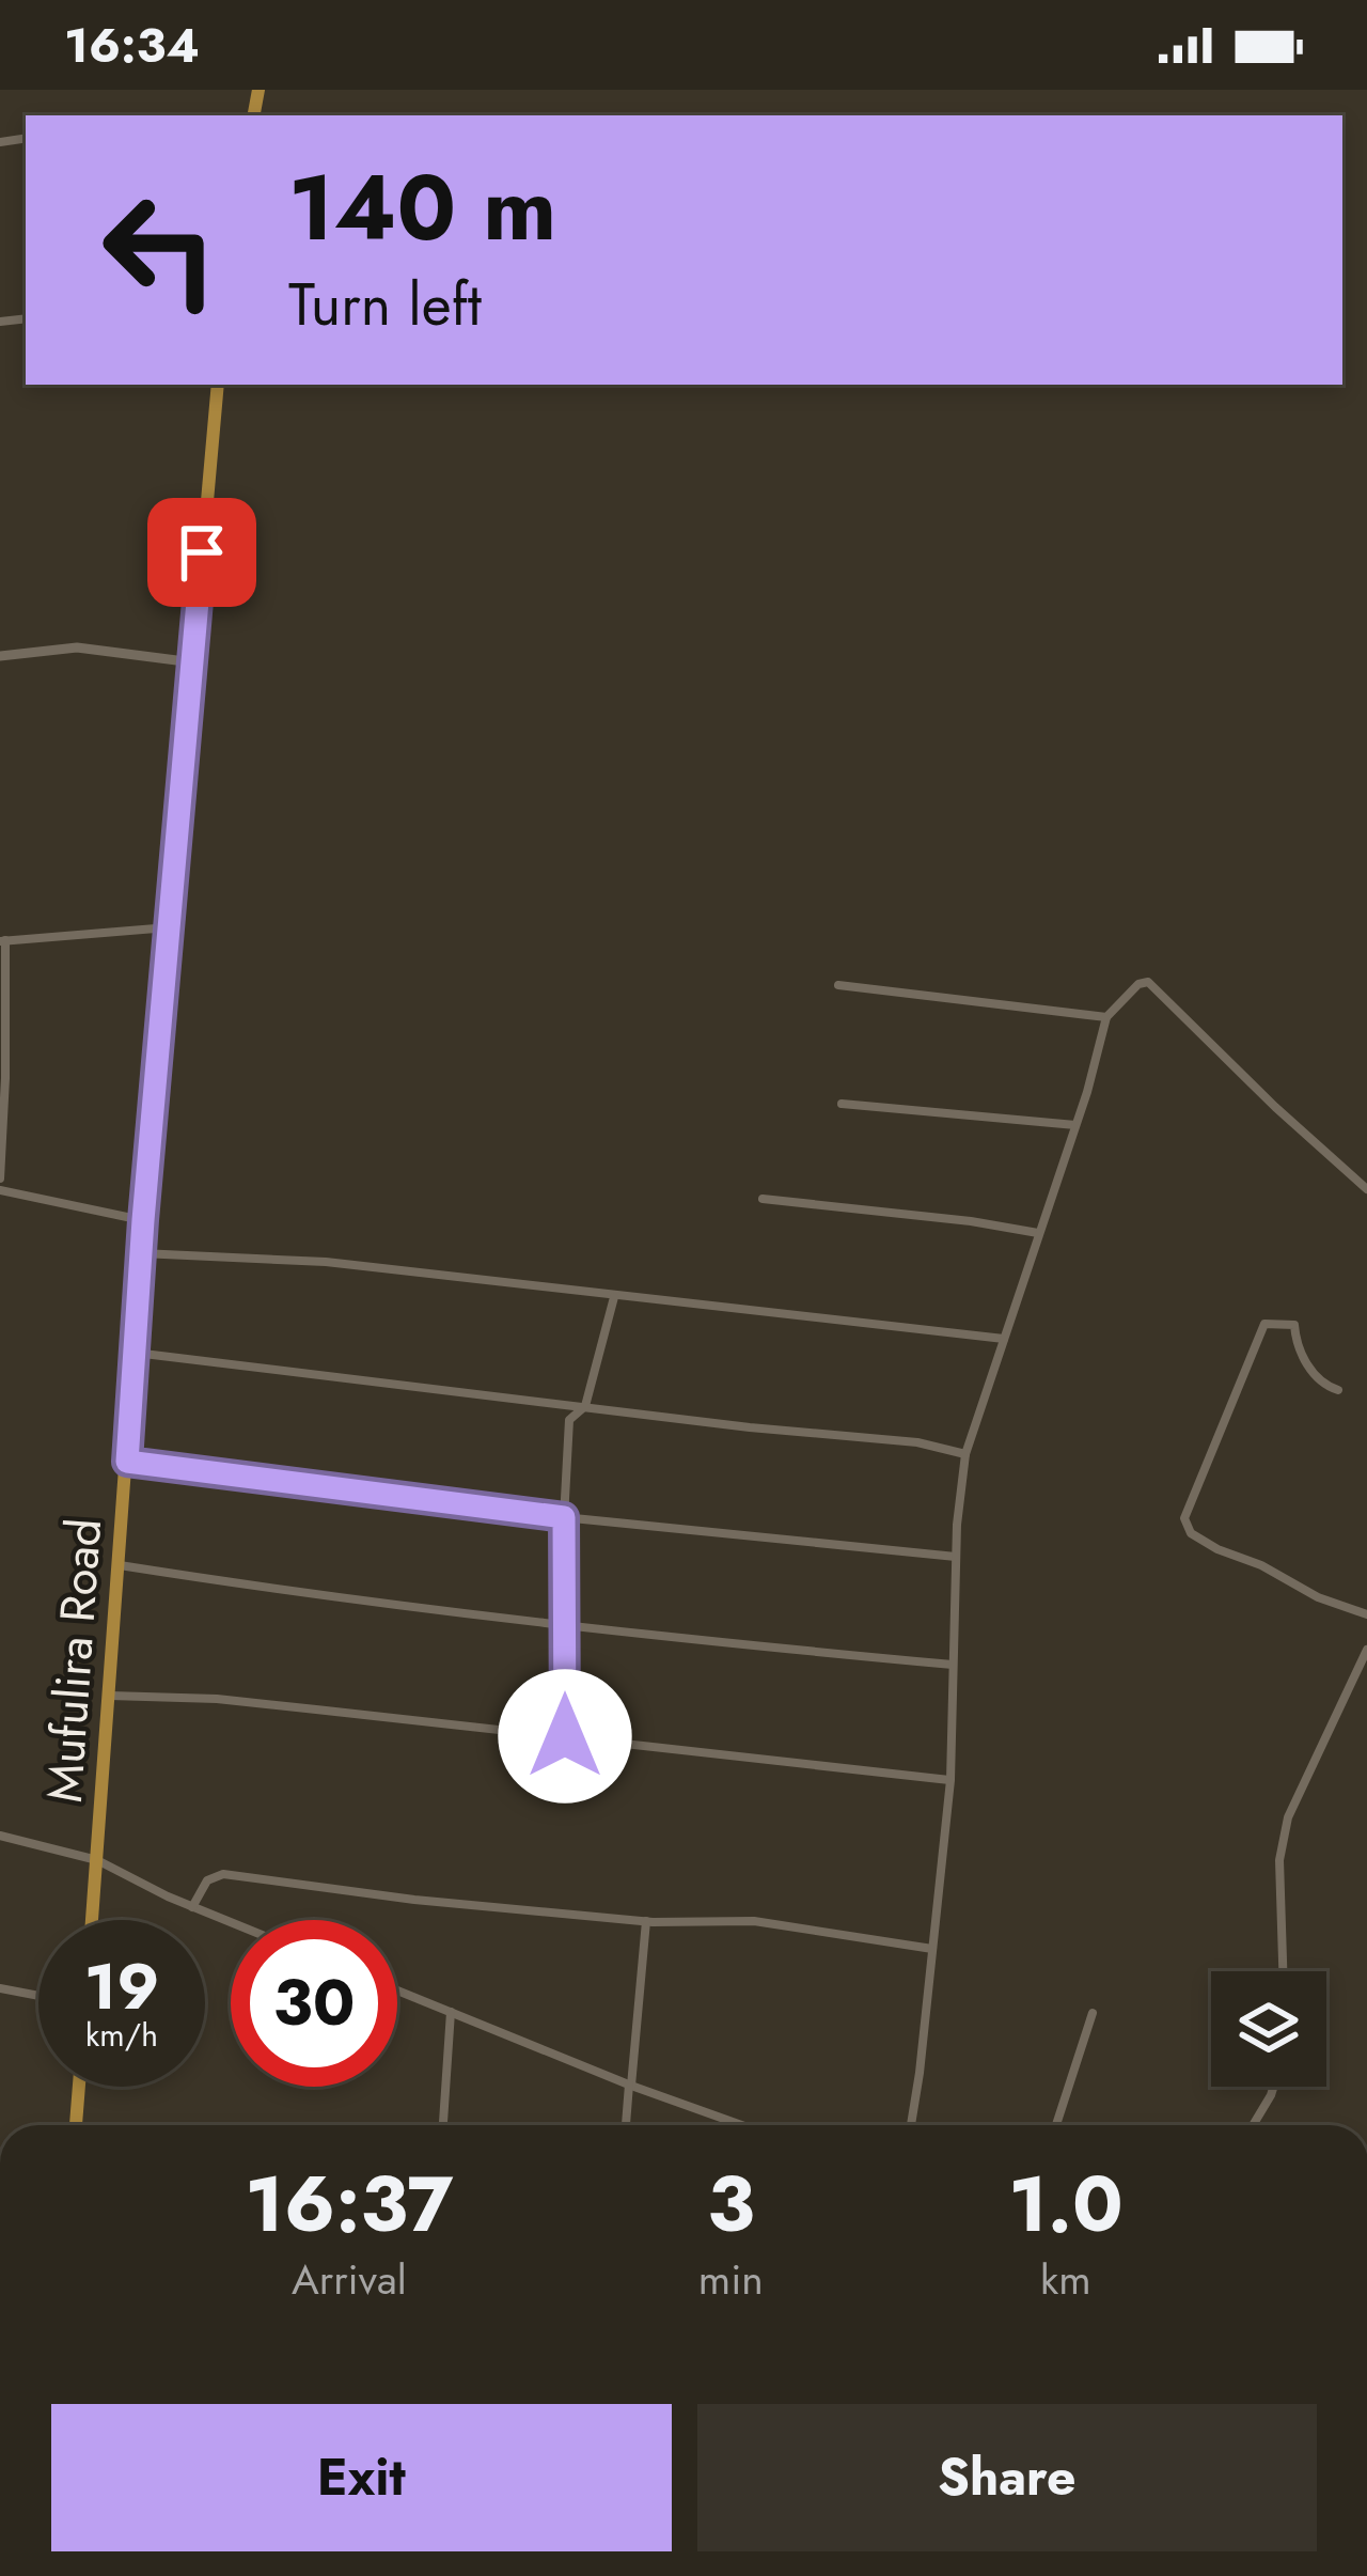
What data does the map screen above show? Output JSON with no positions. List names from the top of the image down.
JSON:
{
  "streets": {
    "main road": ["Mufulira Road"]
  },
  "page": {
    "status": "16:34",
    "turn": ["140 m", "Turn left"],
    "speed": "19 km/h",
    "limit": "30",
    "eta": [
      "16:37",
      "Arrival",
      "3",
      "min",
      "1.0",
      "km"
    ],
    "buttons": ["Exit", "Share"]
  }
}
